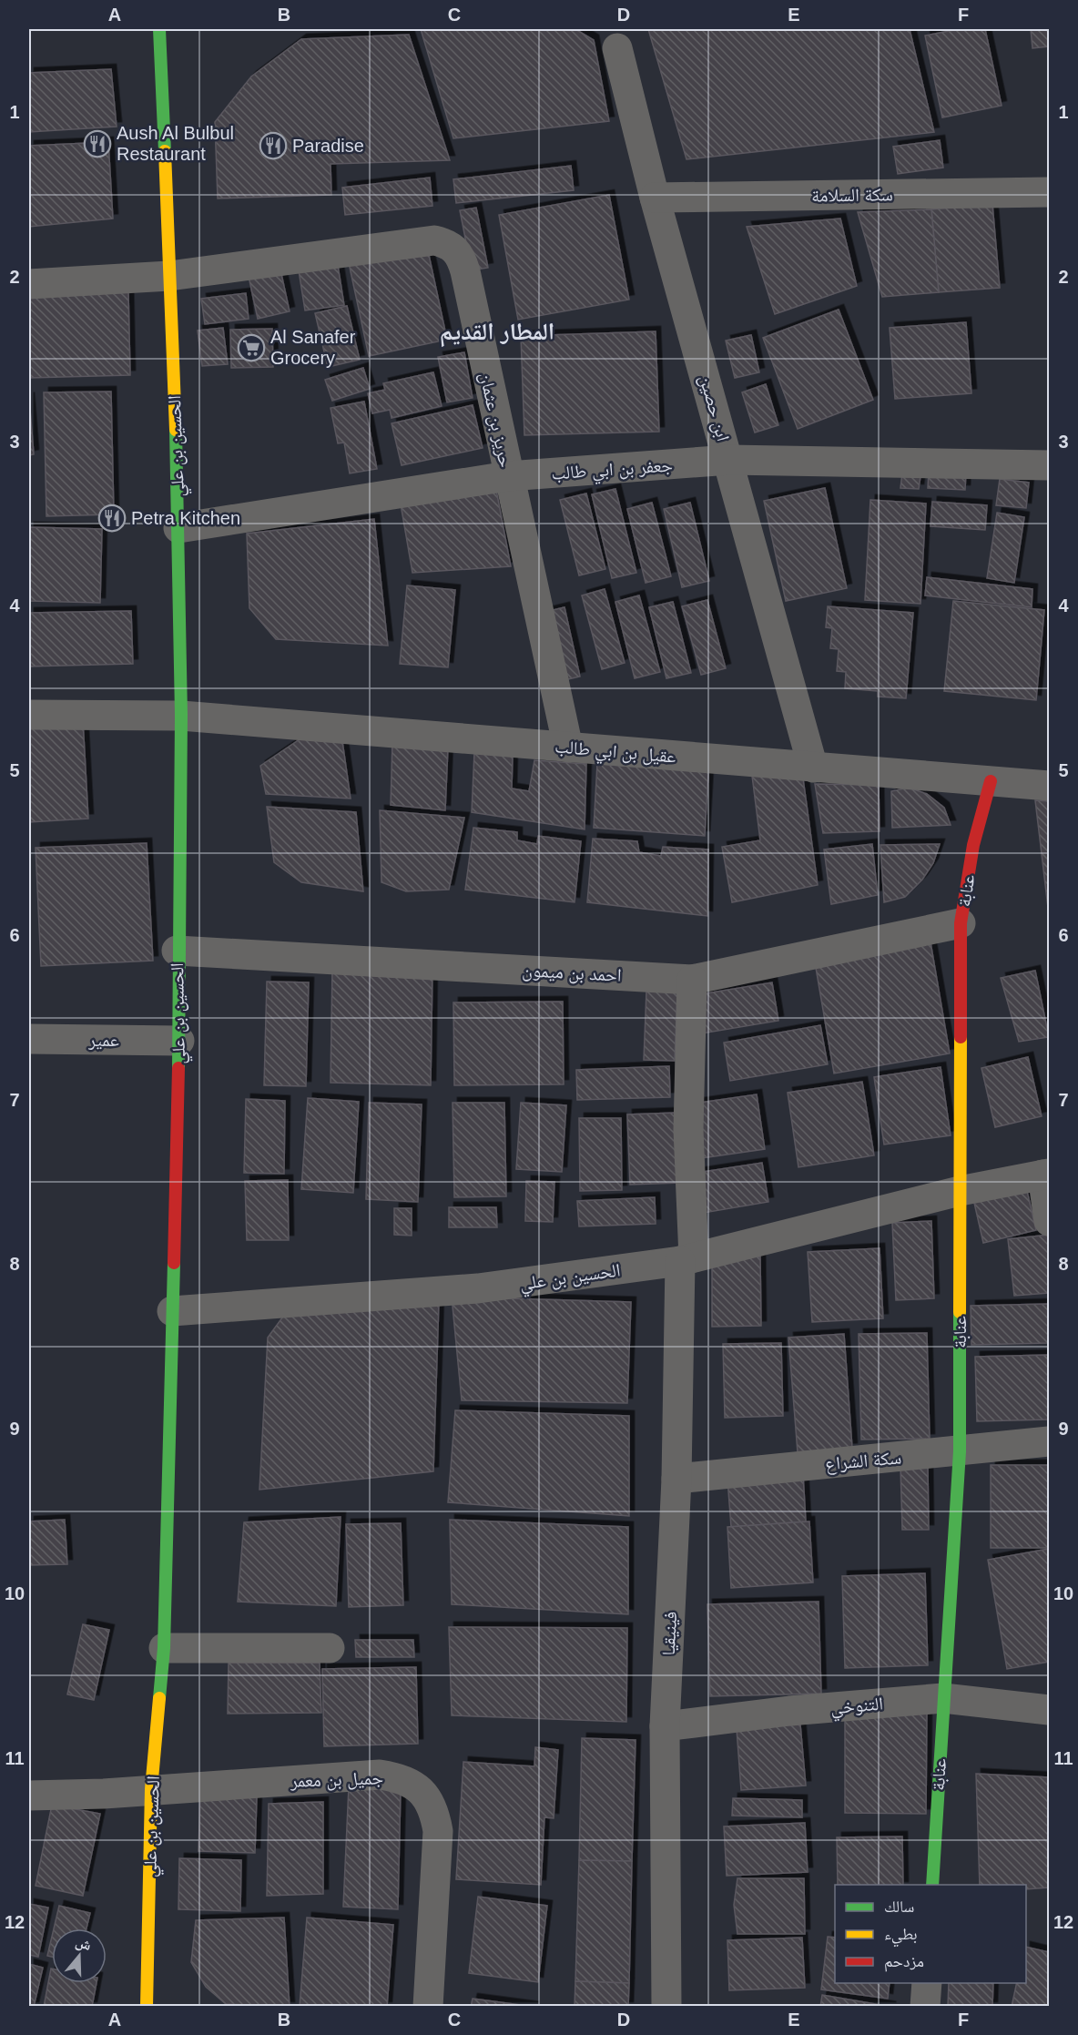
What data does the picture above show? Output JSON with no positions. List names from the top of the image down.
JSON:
{
  "streets": {
    "street": [
      "سكة السلامة",
      "ابن حصين",
      "حريز بن عثمان",
      "الحسين بن علي",
      "جعفر بن ابي طالب",
      "عقيل بن ابي طالب",
      "عنابة",
      "احمد بن ميمون",
      "عمير",
      "سكة الشراع",
      "فينيقيا",
      "التنوخي",
      "جميل بن معمر"
    ]
  },
  "crossings": [
    ["سكة السلامة", "ابن حصين"],
    ["ابن حصين", "جعفر بن ابي طالب"],
    ["ابن حصين", "عقيل بن ابي طالب"],
    ["حريز بن عثمان", "الحسين بن علي"],
    ["حريز بن عثمان", "جعفر بن ابي طالب"],
    ["حريز بن عثمان", "عقيل بن ابي طالب"],
    ["الحسين بن علي", "جعفر بن ابي طالب"],
    ["الحسين بن علي", "عقيل بن ابي طالب"],
    ["الحسين بن علي", "عنابة"],
    ["الحسين بن علي", "احمد بن ميمون"],
    ["الحسين بن علي", "عمير"],
    ["الحسين بن علي", "فينيقيا"],
    ["الحسين بن علي", "جميل بن معمر"],
    ["عقيل بن ابي طالب", "عنابة"],
    ["عنابة", "احمد بن ميمون"],
    ["عنابة", "سكة الشراع"],
    ["عنابة", "التنوخي"],
    ["احمد بن ميمون", "فينيقيا"],
    ["سكة الشراع", "فينيقيا"],
    ["فينيقيا", "التنوخي"]
  ],
  "districts": ["المطار القديم"],
  "places": {
    "restaurant": ["Aush Al Bulbul Restaurant", "Paradise", "Petra Kitchen"],
    "supermarket": ["Al Sanafer Grocery"]
  },
  "legend": ["سالك", "بطيء", "مزدحم"],
  "north": "top",
  "grid": {
    "columns": [
      "A",
      "B",
      "C",
      "D",
      "E",
      "F"
    ],
    "rows": [
      "1",
      "2",
      "3",
      "4",
      "5",
      "6",
      "7",
      "8",
      "9",
      "10",
      "11",
      "12"
    ]
  }
}
